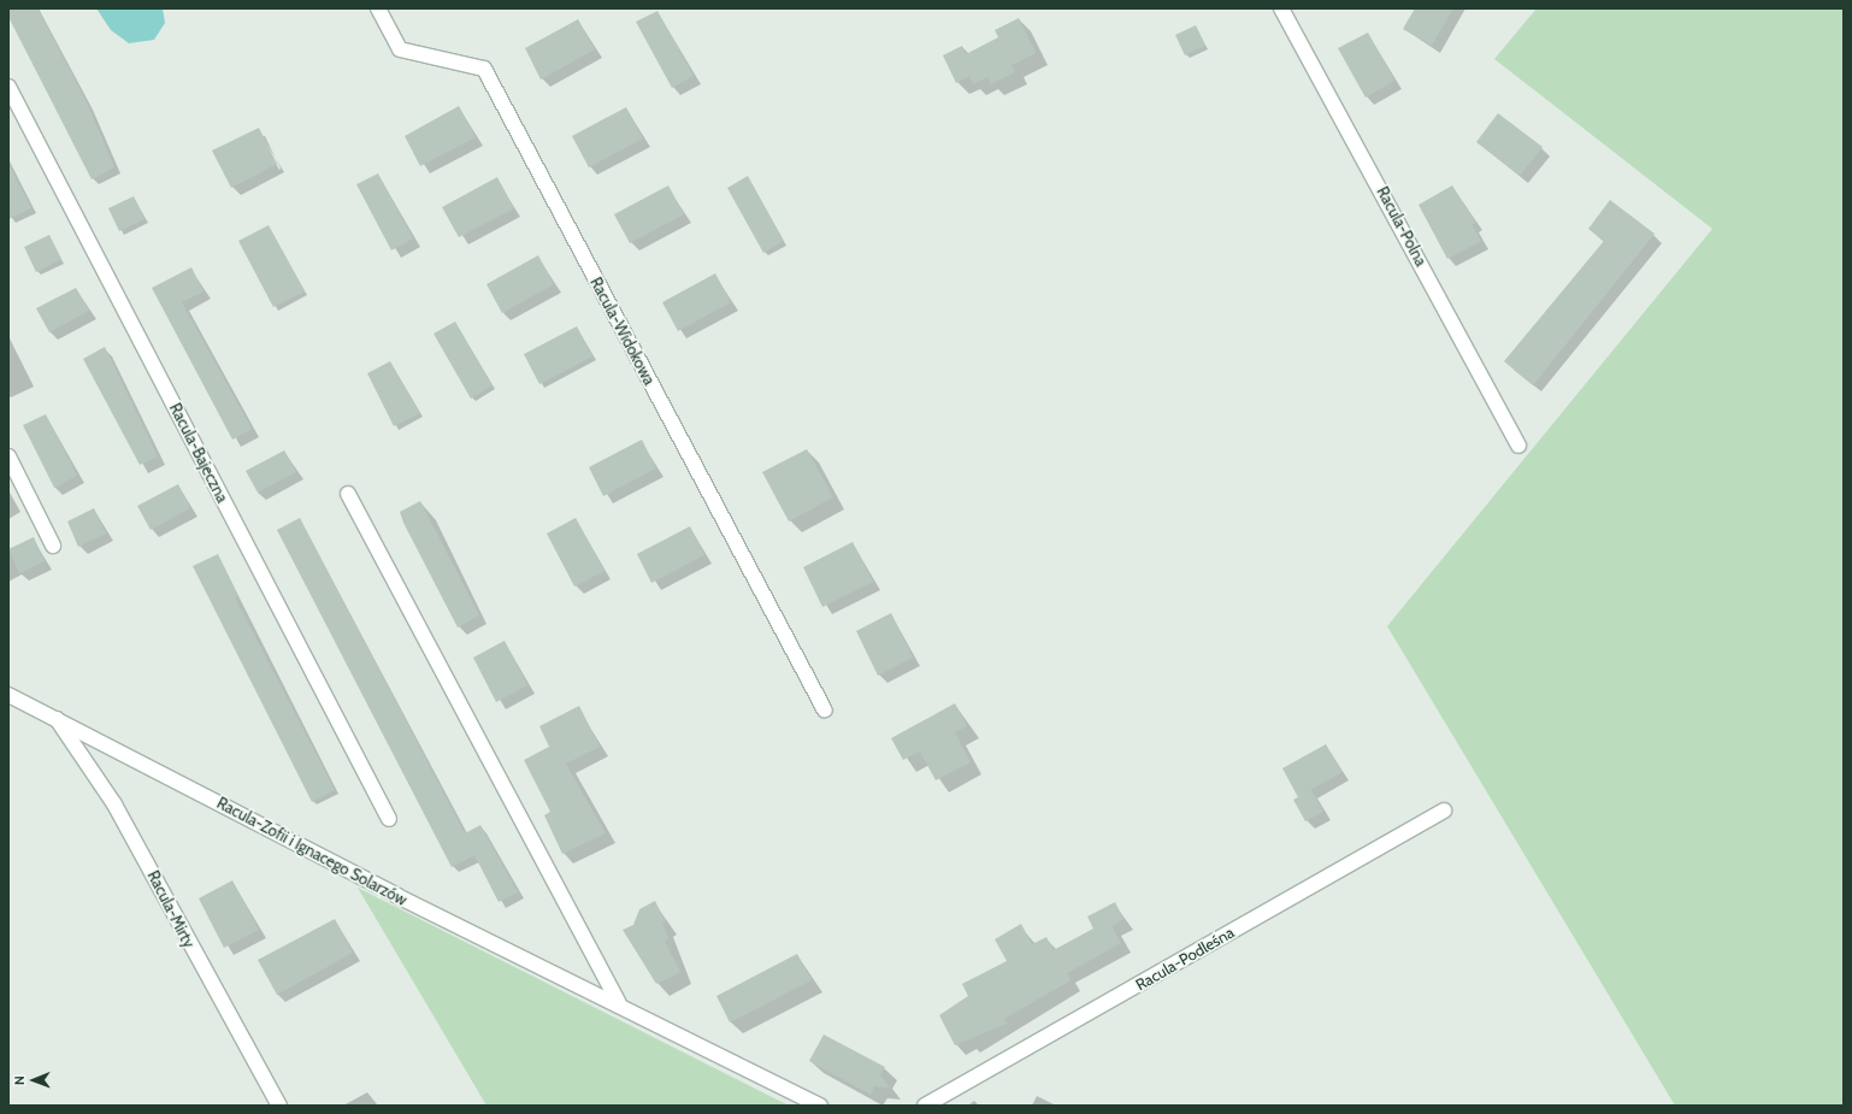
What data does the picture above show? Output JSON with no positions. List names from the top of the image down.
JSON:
{
  "streets": {
    "street": [
      "Racula-Polna",
      "Racula-Widokowa",
      "Racula-Bajeczna",
      "Racula-Zofii i Ignacego Solarzów",
      "Racula-Mirty",
      "Racula-Podleśna"
    ]
  },
  "crossings": [
    ["Racula-Zofii i Ignacego Solarzów", "Racula-Mirty"]
  ],
  "north": "left"
}
